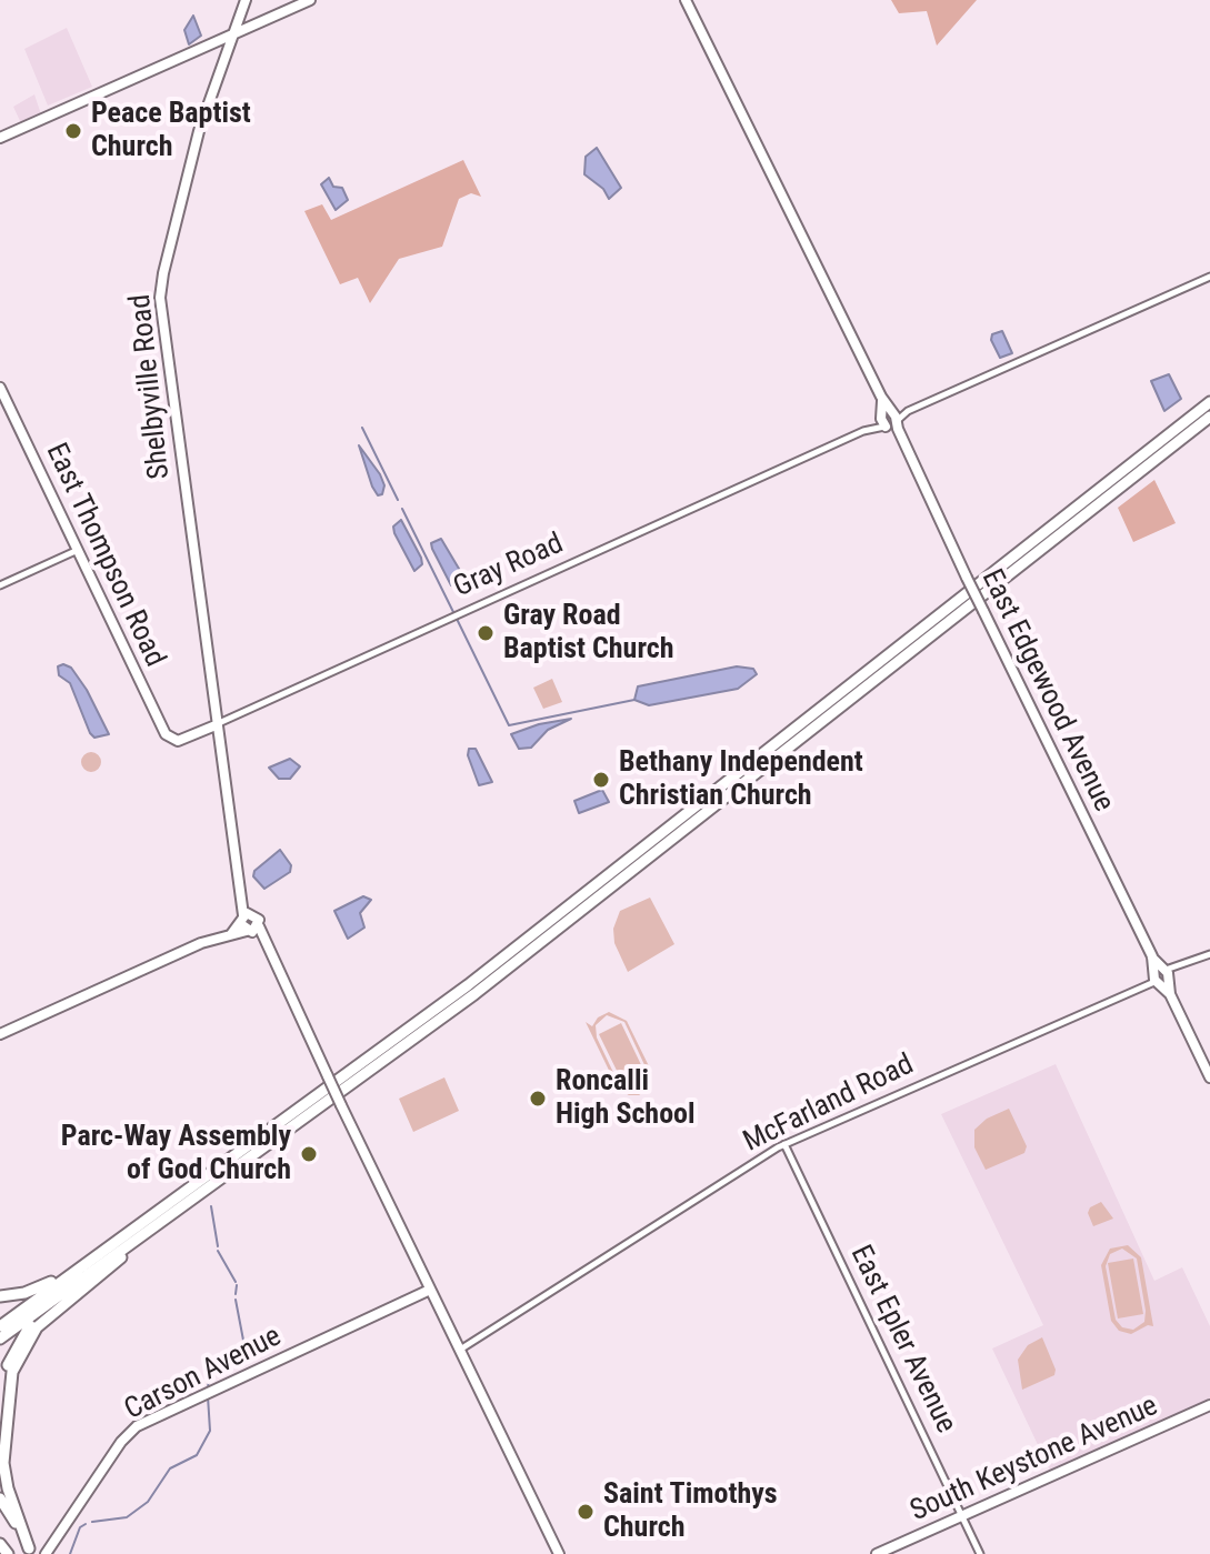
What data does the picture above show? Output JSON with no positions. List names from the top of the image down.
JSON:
{
  "streets": {
    "main road": [
      "Shelbyville Road",
      "East Thompson Road",
      "Gray Road",
      "East Edgewood Avenue",
      "Carson Avenue",
      "South Keystone Avenue"
    ],
    "street": ["McFarland Road", "East Epler Avenue"]
  },
  "crossings": [
    ["Shelbyville Road", "Gray Road"],
    ["East Thompson Road", "Gray Road"],
    ["Gray Road", "East Edgewood Avenue"],
    ["East Edgewood Avenue", "McFarland Road"],
    ["McFarland Road", "East Epler Avenue"],
    ["East Epler Avenue", "South Keystone Avenue"]
  ],
  "places": [
    "Peace Baptist Church",
    "Gray Road Baptist Church",
    "Bethany Independent Christian Church",
    "Roncalli High School",
    "Parc-Way Assembly of God Church",
    "Saint Timothys Church"
  ]
}
